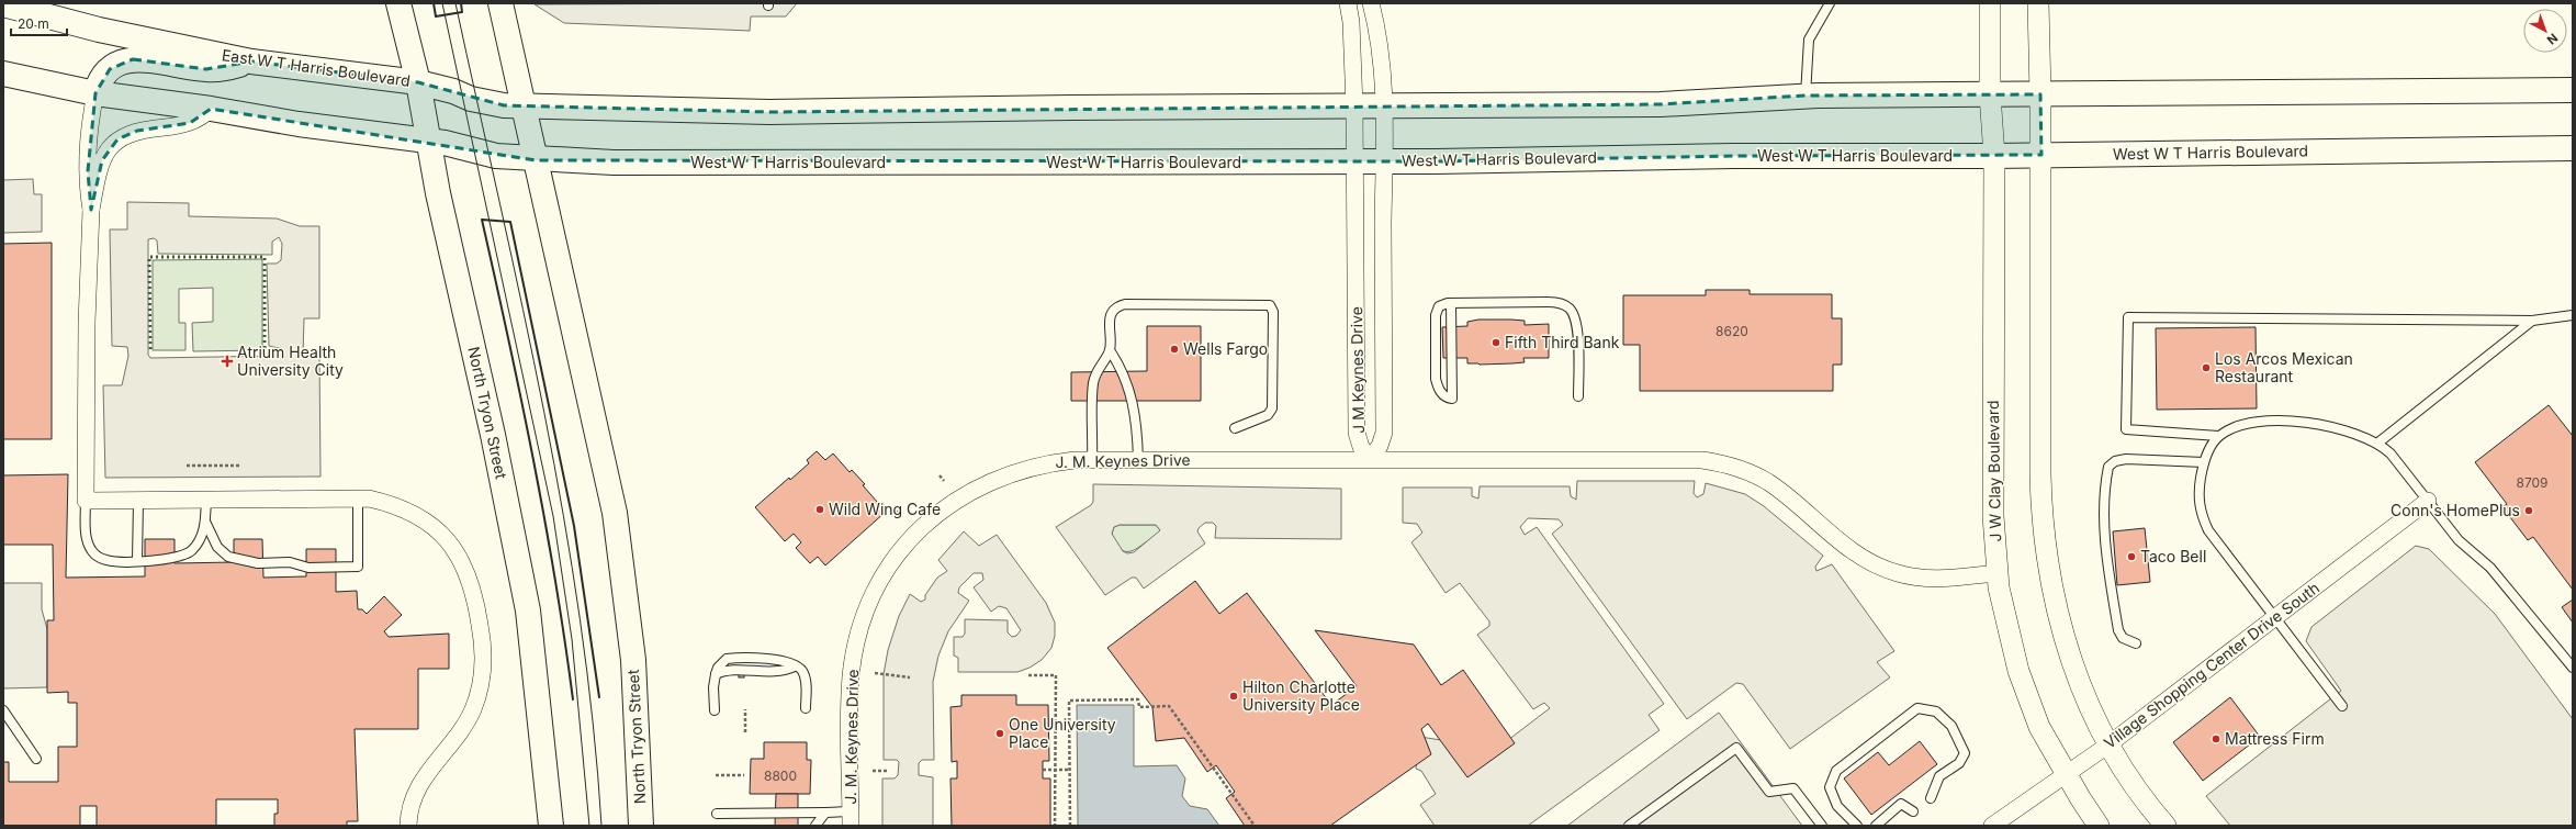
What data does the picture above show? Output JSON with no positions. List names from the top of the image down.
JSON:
{
  "streets": {
    "main road": ["East W T Harris Boulevard", "West W T Harris Boulevard", "North Tryon Street"],
    "street": [
      "J M Keynes Drive",
      "J. M. Keynes Drive",
      "J W Clay Boulevard",
      "Village Shopping Center Drive South"
    ]
  },
  "crossings": [
    ["East W T Harris Boulevard", "North Tryon Street"],
    ["West W T Harris Boulevard", "J M Keynes Drive"],
    ["West W T Harris Boulevard", "North Tryon Street"],
    ["West W T Harris Boulevard", "J W Clay Boulevard"],
    ["J M Keynes Drive", "J. M. Keynes Drive"],
    ["J. M. Keynes Drive", "J W Clay Boulevard"],
    ["J W Clay Boulevard", "Village Shopping Center Drive South"]
  ],
  "places": {
    "other": [
      "Fifth Third Bank",
      "Wells Fargo",
      "Los Arcos Mexican Restaurant",
      "Wild Wing Cafe",
      "Conn's HomePlus",
      "Taco Bell",
      "Hilton Charlotte University Place",
      "One University Place",
      "Mattress Firm"
    ],
    "health": ["Atrium Health University City"]
  },
  "house_numbers": ["8620", "8709", "8800"],
  "scale_bar": "20 m",
  "north": "bottom right"
}
